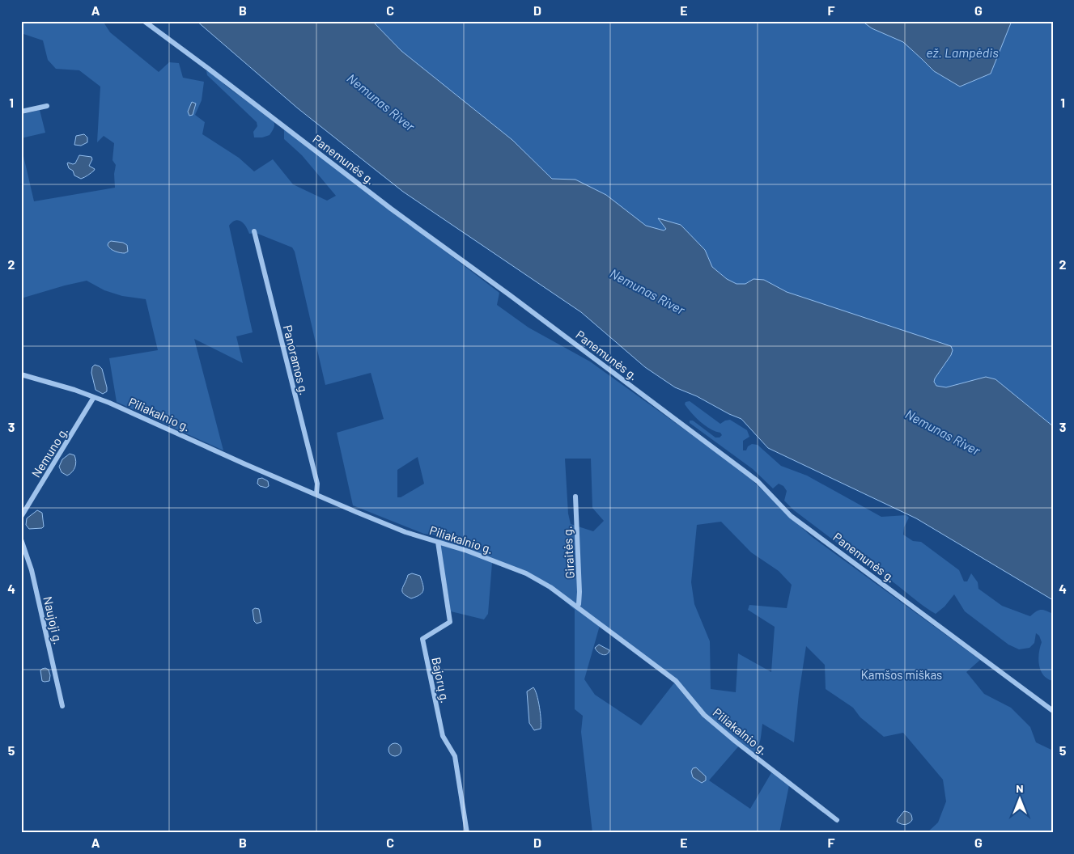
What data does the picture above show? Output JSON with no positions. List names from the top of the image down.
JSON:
{
  "streets": {
    "street": [
      "Panemunės g.",
      "Panoramos g.",
      "Piliakalnio g.",
      "Nemuno g.",
      "Giraitės g.",
      "Naujoji g.",
      "Bajorų g."
    ]
  },
  "crossings": [
    ["Panoramos g.", "Piliakalnio g."],
    ["Piliakalnio g.", "Nemuno g."],
    ["Piliakalnio g.", "Giraitės g."],
    ["Piliakalnio g.", "Bajorų g."]
  ],
  "water": ["ež. Lampėdis", "Nemunas River"],
  "parks": ["Kamšos miškas"],
  "north": "top",
  "grid": {
    "columns": [
      "A",
      "B",
      "C",
      "D",
      "E",
      "F",
      "G"
    ],
    "rows": [
      "1",
      "2",
      "3",
      "4",
      "5"
    ]
  }
}
